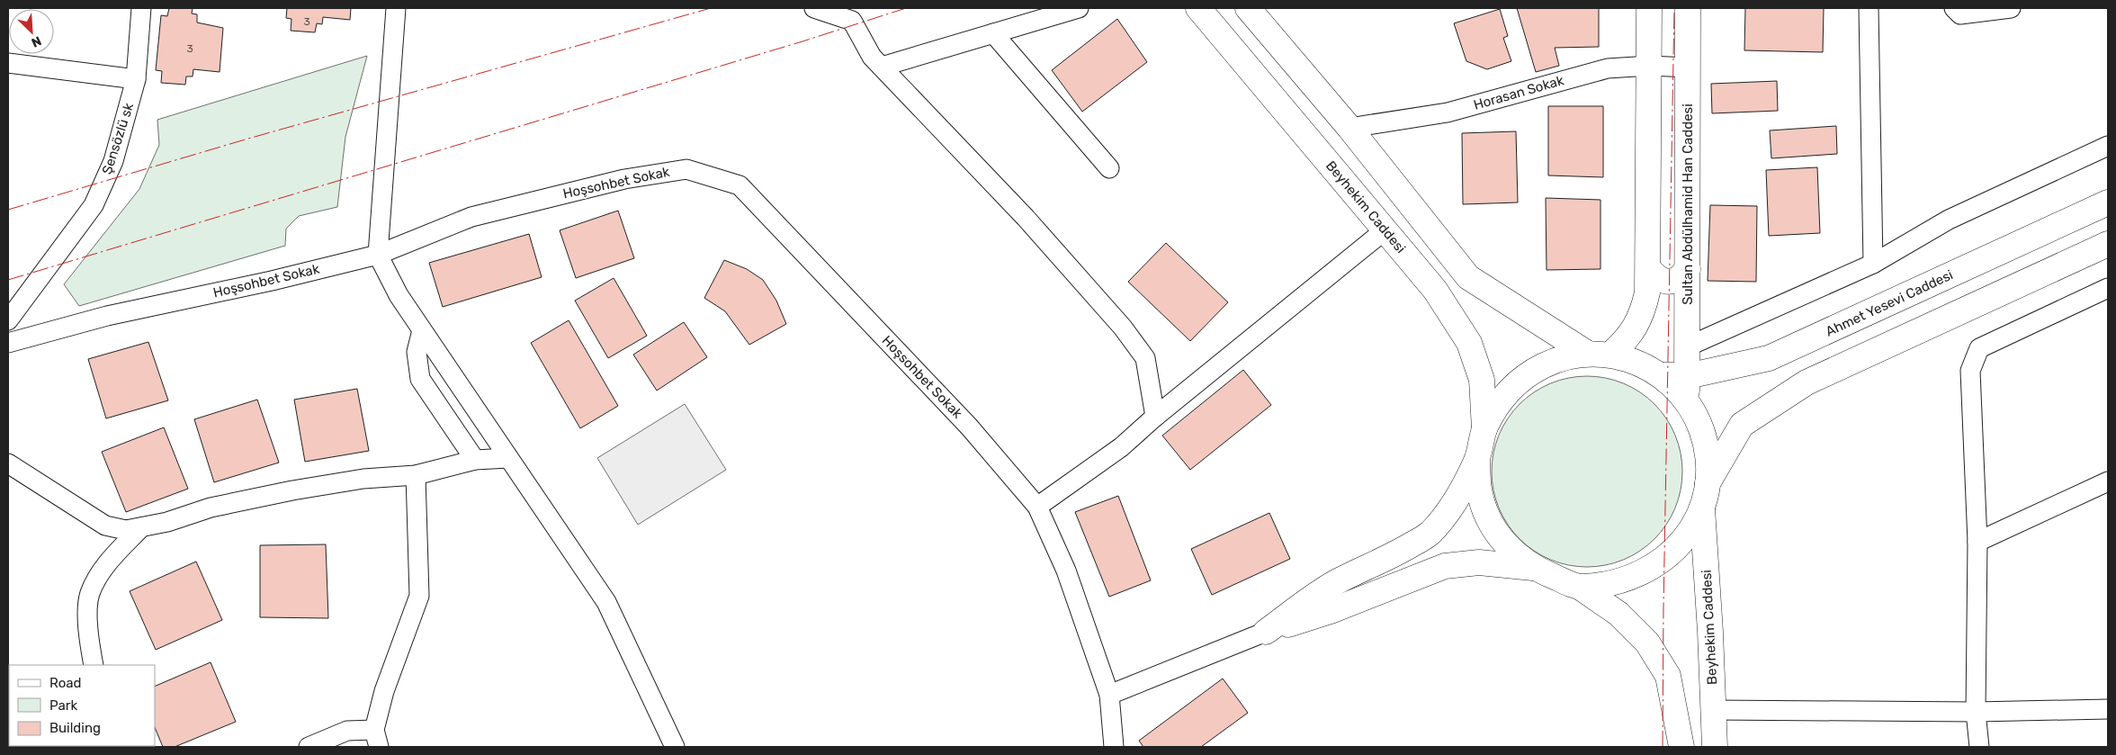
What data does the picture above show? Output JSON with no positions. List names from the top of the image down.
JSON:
{
  "streets": {
    "main road": ["Sultan Abdülhamid Han Caddesi", "Beyhekim Caddesi", "Ahmet Yesevi Caddesi"],
    "street": ["Horasan Sokak", "Şensözlü sk", "Hoşsohbet Sokak"]
  },
  "crossings": [
    ["Horasan Sokak", "Sultan Abdülhamid Han Caddesi"],
    ["Sultan Abdülhamid Han Caddesi", "Ahmet Yesevi Caddesi"]
  ],
  "house_numbers": ["3", "3"],
  "legend": ["Road", "Park", "Building"],
  "north": "bottom right"
}
